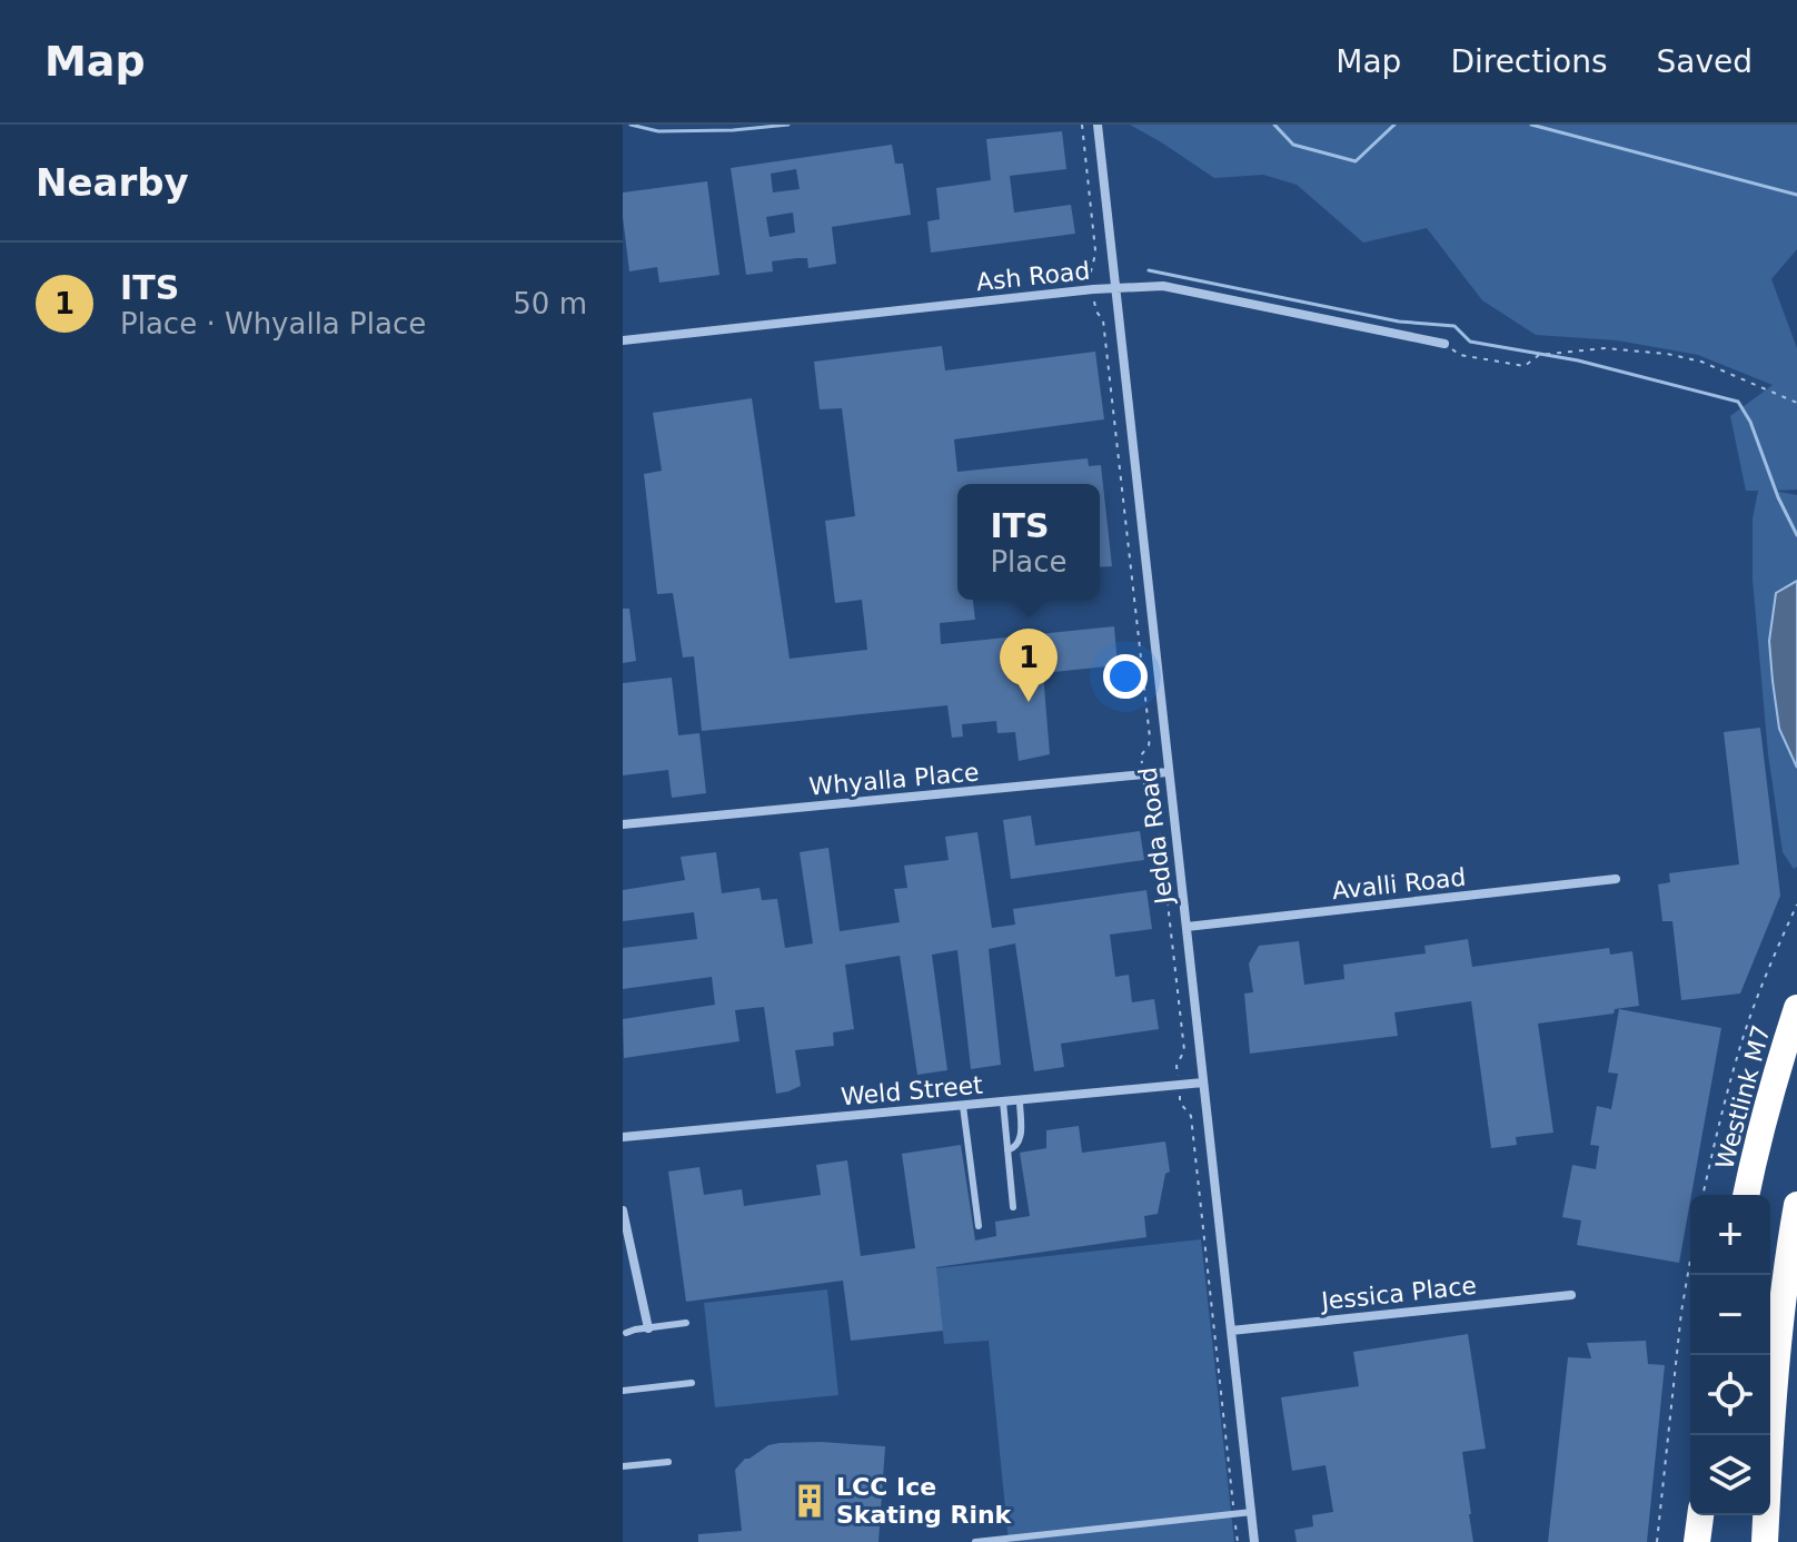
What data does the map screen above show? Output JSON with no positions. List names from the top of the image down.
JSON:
{
  "streets": {
    "highway": ["Westlink M7"],
    "street": [
      "Ash Road",
      "Whyalla Place",
      "Jedda Road",
      "Avalli Road",
      "Weld Street",
      "Jessica Place"
    ]
  },
  "crossings": [
    ["Ash Road", "Jedda Road"],
    ["Whyalla Place", "Jedda Road"],
    ["Jedda Road", "Avalli Road"],
    ["Jedda Road", "Weld Street"],
    ["Jedda Road", "Jessica Place"]
  ],
  "places": {
    "building": ["LCC Ice Skating Rink"]
  },
  "page": {
    "header": "Map",
    "nav": ["Map", "Directions", "Saved"],
    "heading": "Nearby",
    "list": [
      {
        "mark": "1",
        "name": "ITS",
        "note": "Place · Whyalla Place",
        "value": "50 m"
      }
    ],
    "popup": ["ITS", "Place"],
    "pins": "1",
    "map_buttons": ["+", "−"]
  }
}
